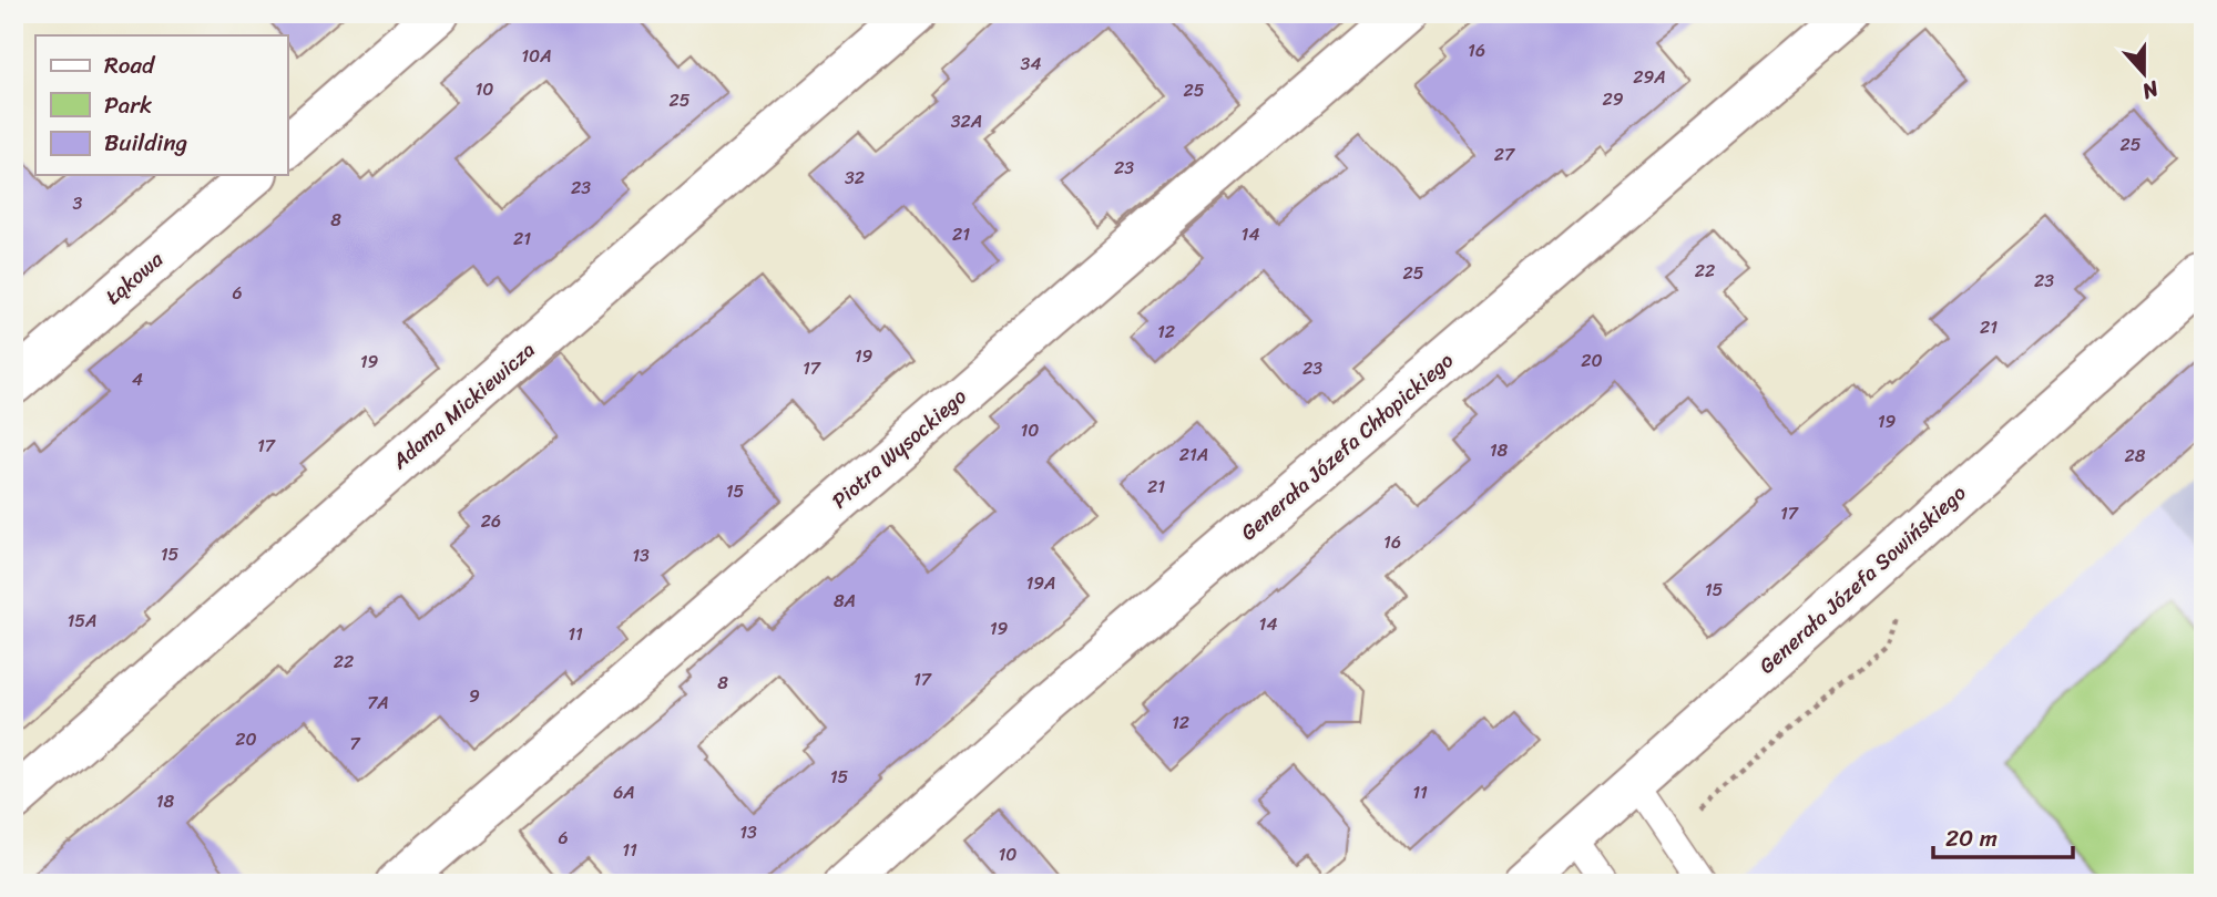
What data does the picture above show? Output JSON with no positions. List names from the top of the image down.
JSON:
{
  "streets": {
    "street": [
      "Łąkowa",
      "Adama Mickiewicza",
      "Generała Józefa Chłopickiego",
      "Piotra Wysockiego",
      "Generała Józefa Sowińskiego"
    ]
  },
  "house_numbers": [
    "16",
    "10A",
    "34",
    "29A",
    "10",
    "25",
    "29",
    "25",
    "32A",
    "25",
    "27",
    "23",
    "32",
    "23",
    "3",
    "8",
    "21",
    "14",
    "21",
    "22",
    "25",
    "23",
    "6",
    "21",
    "12",
    "19",
    "20",
    "19",
    "17",
    "23",
    "4",
    "19",
    "10",
    "17",
    "18",
    "21A",
    "28",
    "21",
    "15",
    "17",
    "26",
    "16",
    "15",
    "13",
    "19A",
    "15",
    "8A",
    "15A",
    "14",
    "19",
    "11",
    "22",
    "17",
    "8",
    "9",
    "7A",
    "12",
    "20",
    "7",
    "15",
    "6A",
    "11",
    "18",
    "13",
    "6",
    "11",
    "10"
  ],
  "legend": ["Road", "Park", "Building"],
  "scale_bar": "20 m",
  "north": "bottom"
}
